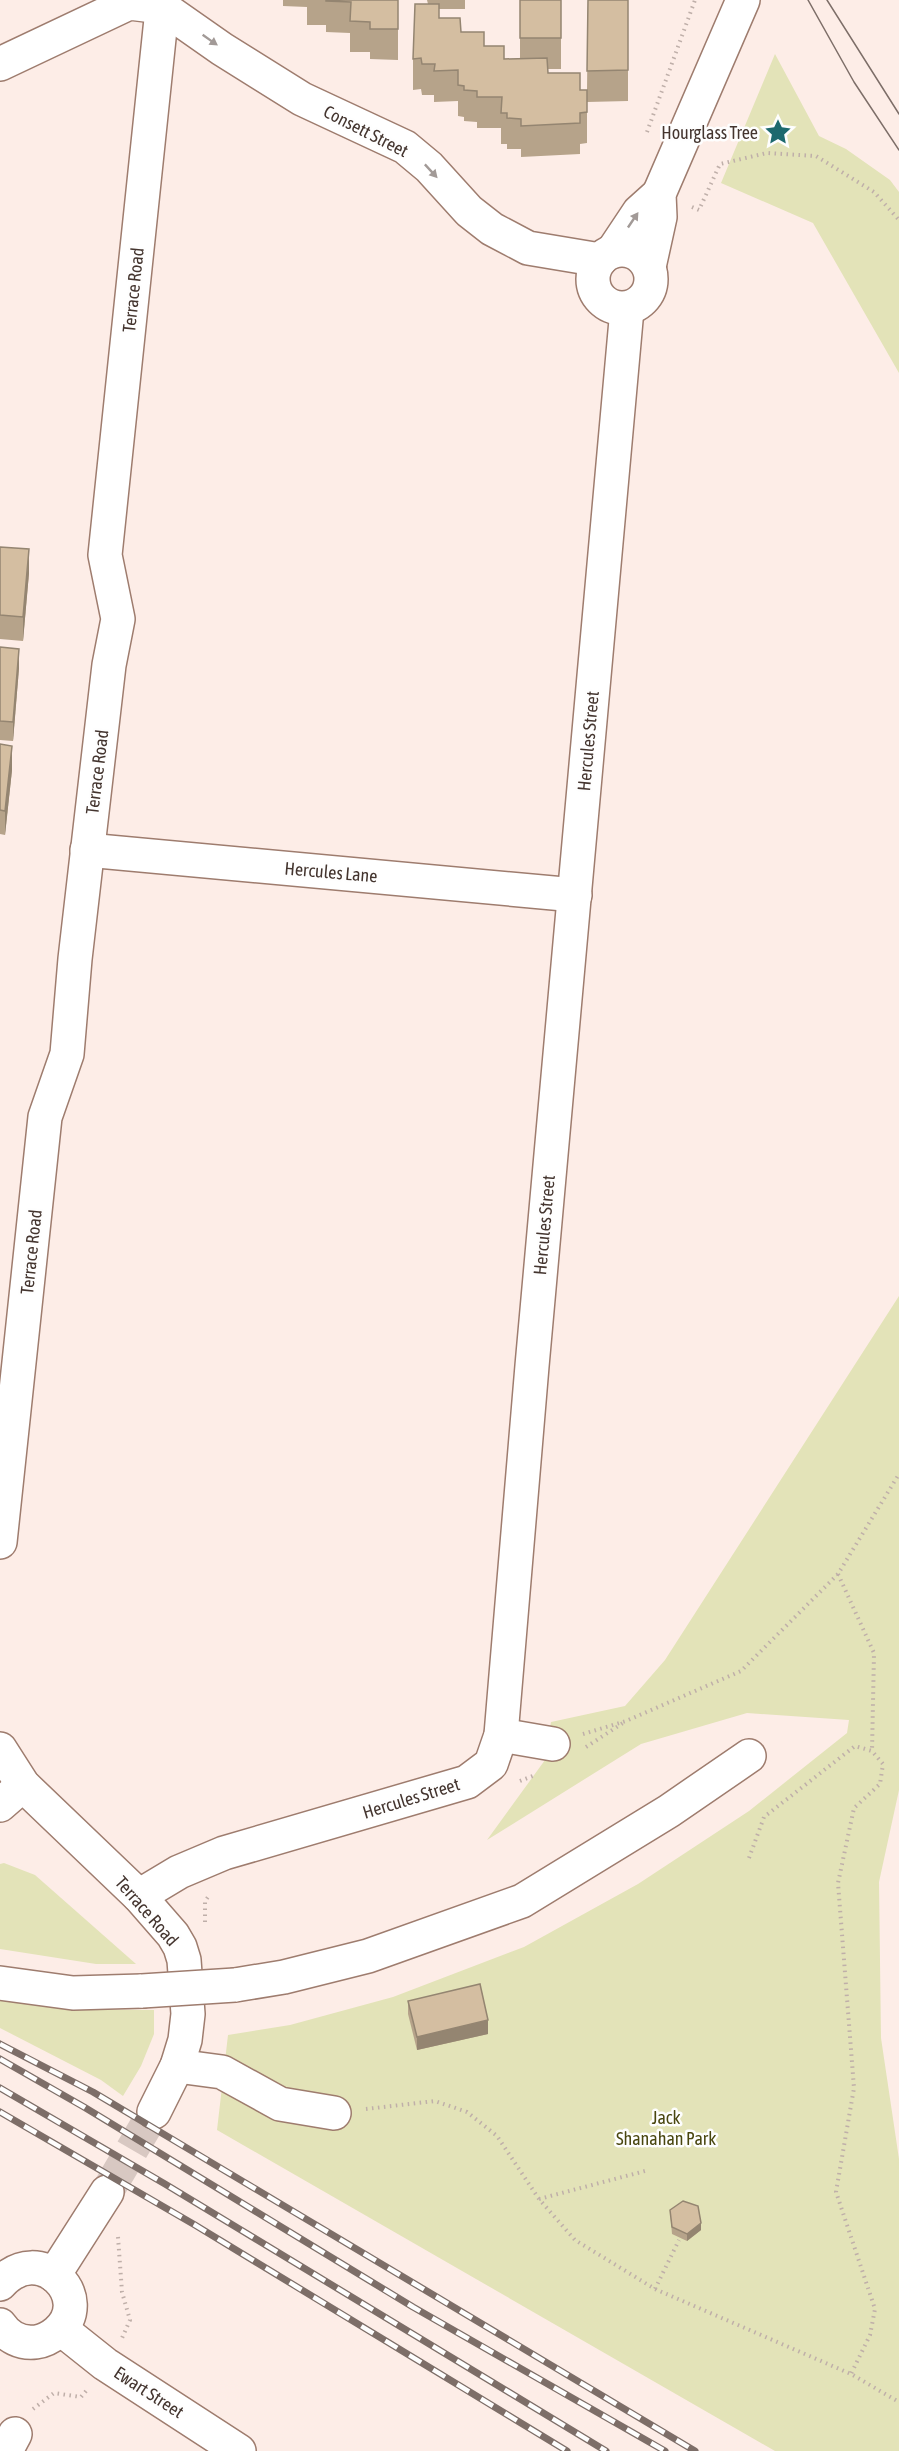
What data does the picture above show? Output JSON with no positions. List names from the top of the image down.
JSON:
{
  "streets": {
    "street": [
      "Consett Street",
      "Terrace Road",
      "Hercules Street",
      "Hercules Lane",
      "Ewart Street"
    ]
  },
  "crossings": [
    ["Consett Street", "Terrace Road"],
    ["Consett Street", "Hercules Street"],
    ["Terrace Road", "Hercules Street"],
    ["Terrace Road", "Hercules Lane"],
    ["Hercules Street", "Hercules Lane"]
  ],
  "one_way": ["Consett Street"],
  "parks": ["Jack Shanahan Park"],
  "places": {
    "place": ["Hourglass Tree"]
  }
}
